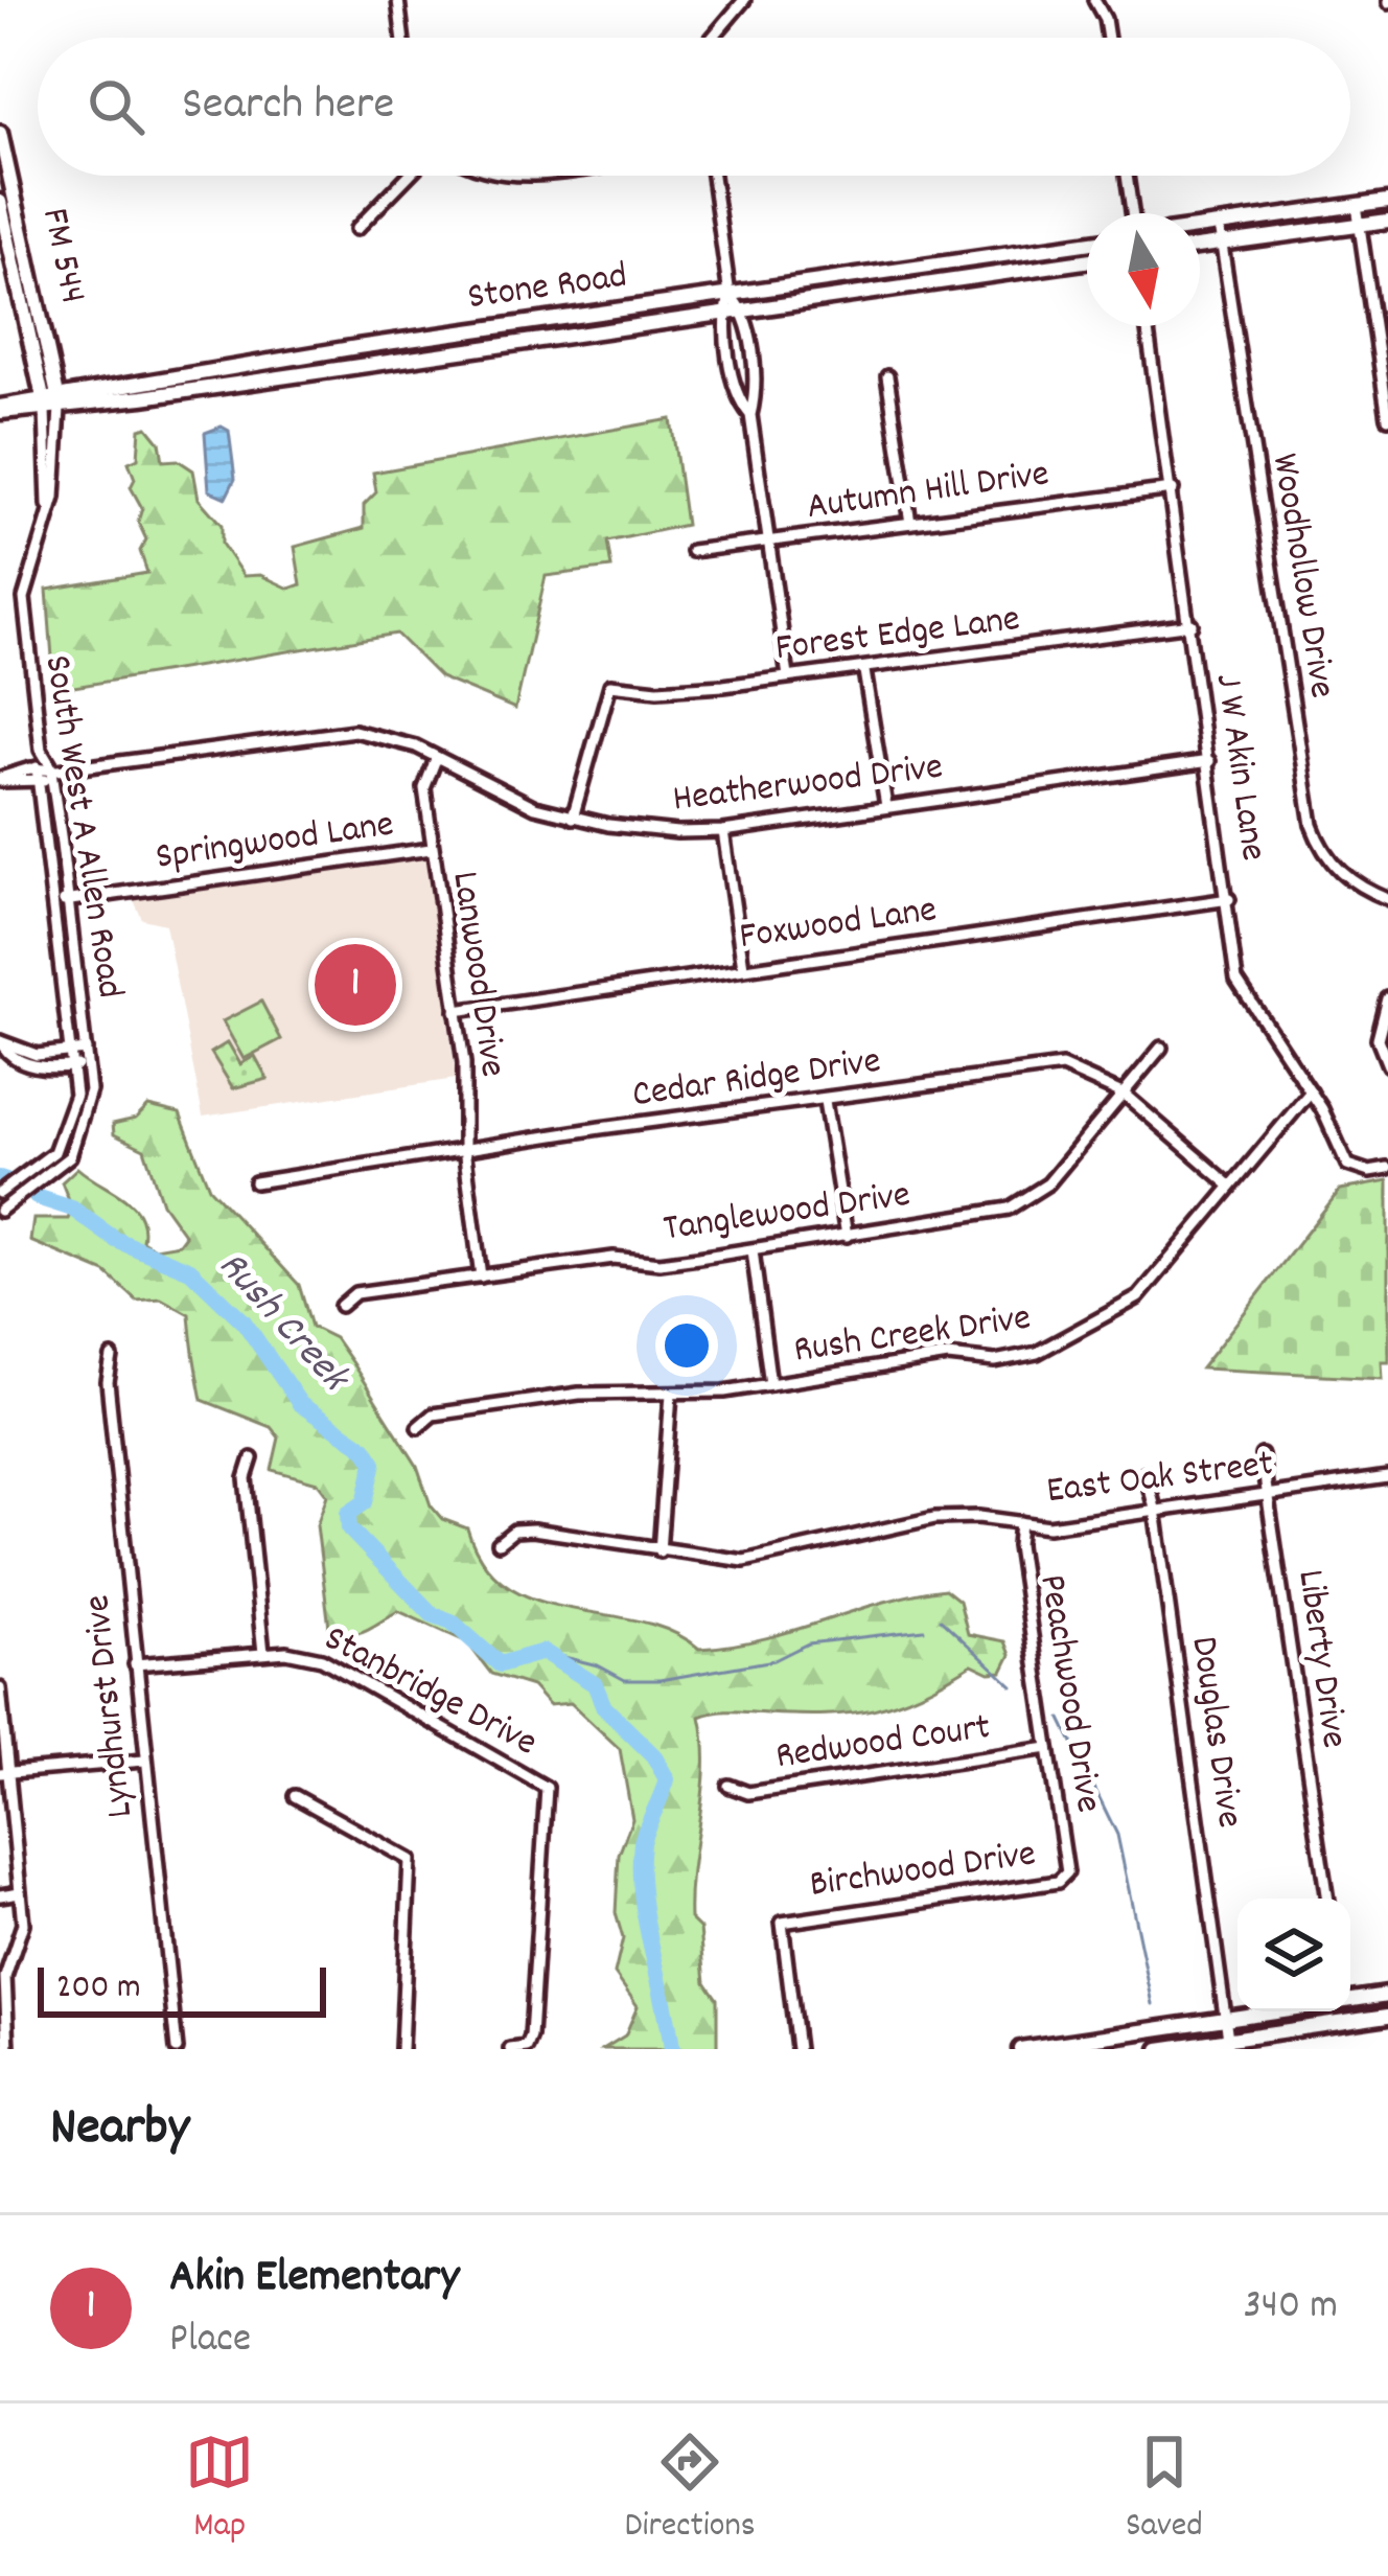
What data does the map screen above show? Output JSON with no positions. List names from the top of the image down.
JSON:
{
  "streets": {
    "main road": ["FM 544", "Stone Road"],
    "street": [
      "Autumn Hill Drive",
      "Woodhollow Drive",
      "Forest Edge Lane",
      "J W Akin Lane",
      "Heatherwood Drive",
      "South West A Allen Road",
      "Springwood Lane",
      "Foxwood Lane",
      "Lanwood Drive",
      "Cedar Ridge Drive",
      "Tanglewood Drive",
      "Rush Creek Drive",
      "East Oak Street",
      "Liberty Drive",
      "Stanbridge Drive",
      "Peachwood Drive",
      "Lyndhurst Drive",
      "Douglas Drive",
      "Redwood Court",
      "Birchwood Drive"
    ]
  },
  "crossings": [
    ["FM 544", "Stone Road"],
    ["FM 544", "South West A Allen Road"],
    ["Stone Road", "South West A Allen Road"],
    ["Autumn Hill Drive", "J W Akin Lane"],
    ["Forest Edge Lane", "J W Akin Lane"],
    ["Forest Edge Lane", "Heatherwood Drive"],
    ["J W Akin Lane", "Heatherwood Drive"],
    ["J W Akin Lane", "Foxwood Lane"],
    ["J W Akin Lane", "Rush Creek Drive"],
    ["Heatherwood Drive", "South West A Allen Road"],
    ["Heatherwood Drive", "Lanwood Drive"],
    ["South West A Allen Road", "Springwood Lane"],
    ["Springwood Lane", "Lanwood Drive"],
    ["Foxwood Lane", "Lanwood Drive"],
    ["Lanwood Drive", "Cedar Ridge Drive"],
    ["Lanwood Drive", "Tanglewood Drive"],
    ["Cedar Ridge Drive", "Tanglewood Drive"],
    ["Cedar Ridge Drive", "Rush Creek Drive"],
    ["East Oak Street", "Liberty Drive"],
    ["East Oak Street", "Peachwood Drive"],
    ["East Oak Street", "Douglas Drive"],
    ["Stanbridge Drive", "Lyndhurst Drive"],
    ["Peachwood Drive", "Redwood Court"],
    ["Peachwood Drive", "Birchwood Drive"]
  ],
  "water": ["Rush Creek"],
  "scale_bar": "200 m",
  "north": "bottom",
  "page": {
    "search": "Search here",
    "pins": "1",
    "scale": "200 m",
    "heading": "Nearby",
    "list": [
      {
        "mark": "1",
        "name": "Akin Elementary",
        "note": "Place",
        "value": "340 m"
      }
    ],
    "nav": ["Map", "Directions", "Saved"]
  }
}
